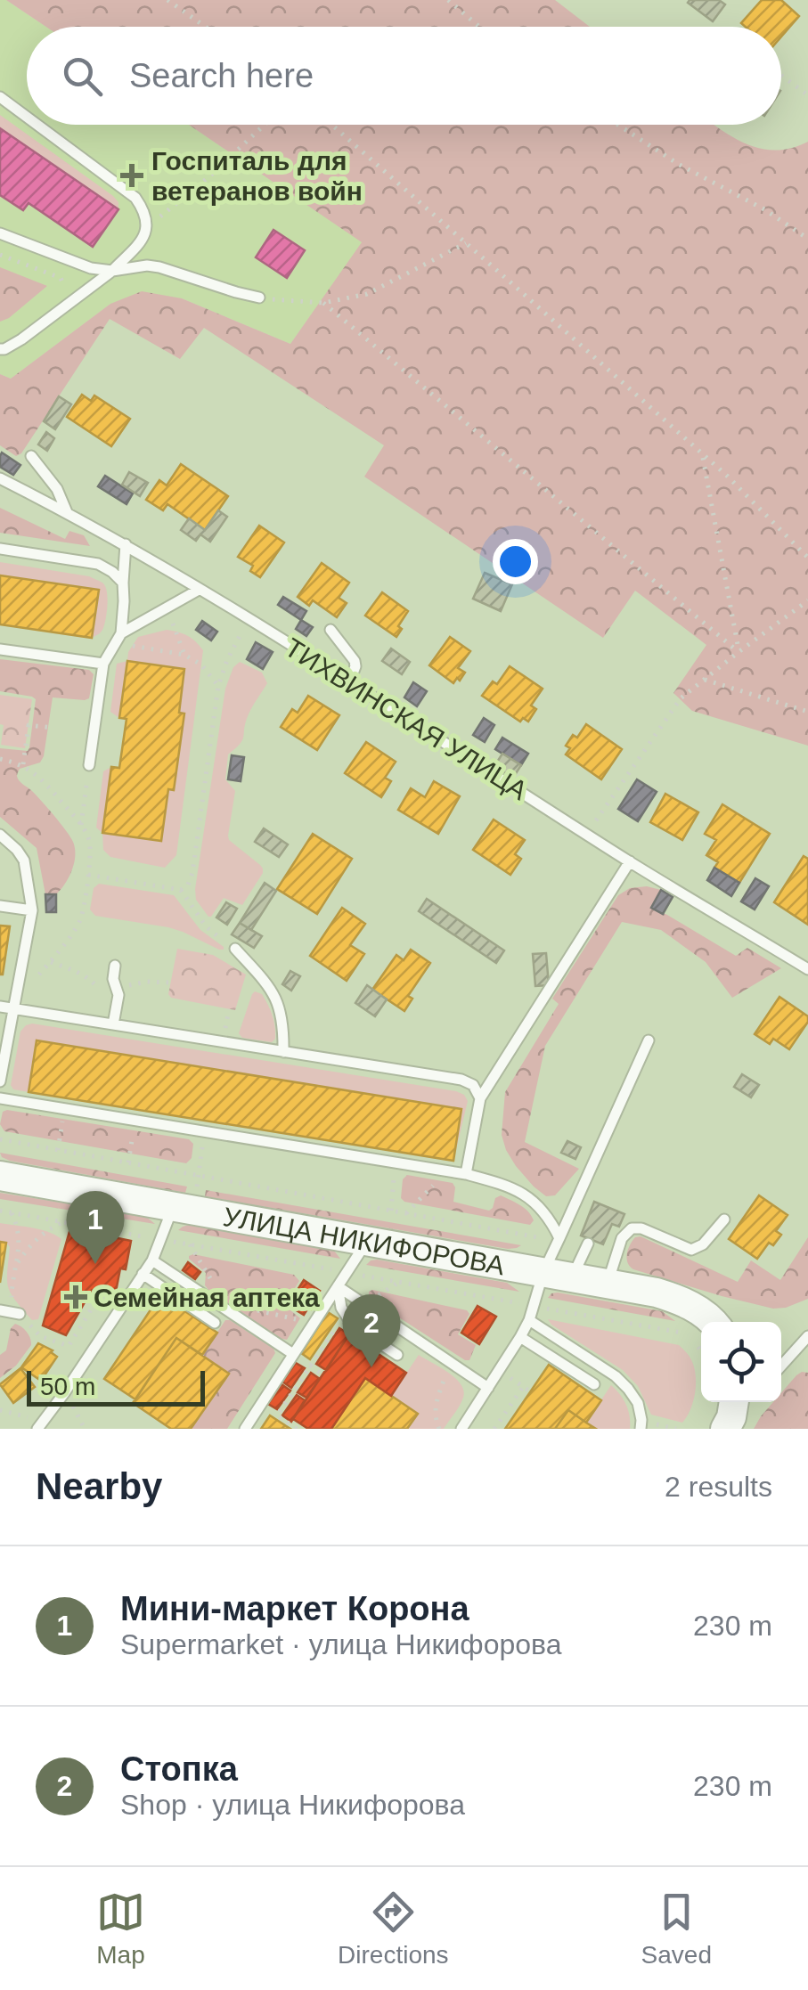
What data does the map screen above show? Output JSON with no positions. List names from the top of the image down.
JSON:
{
  "streets": {
    "main road": ["УЛИЦА НИКИФОРОВА"],
    "lane": ["ТИХВИНСКАЯ УЛИЦА"]
  },
  "places": {
    "health": ["Госпиталь для ветеранов войн", "Семейная аптека"]
  },
  "scale_bar": "50 m",
  "page": {
    "search": "Search here",
    "pins": ["1", "2"],
    "scale": "50 m",
    "heading": ["Nearby", "2 results"],
    "list": [
      {
        "mark": "1",
        "name": "Мини-маркет Корона",
        "note": "Supermarket · улица Никифорова",
        "value": "230 m"
      },
      {
        "mark": "2",
        "name": "Стопка",
        "note": "Shop · улица Никифорова",
        "value": "230 m"
      }
    ],
    "nav": ["Map", "Directions", "Saved"]
  }
}
